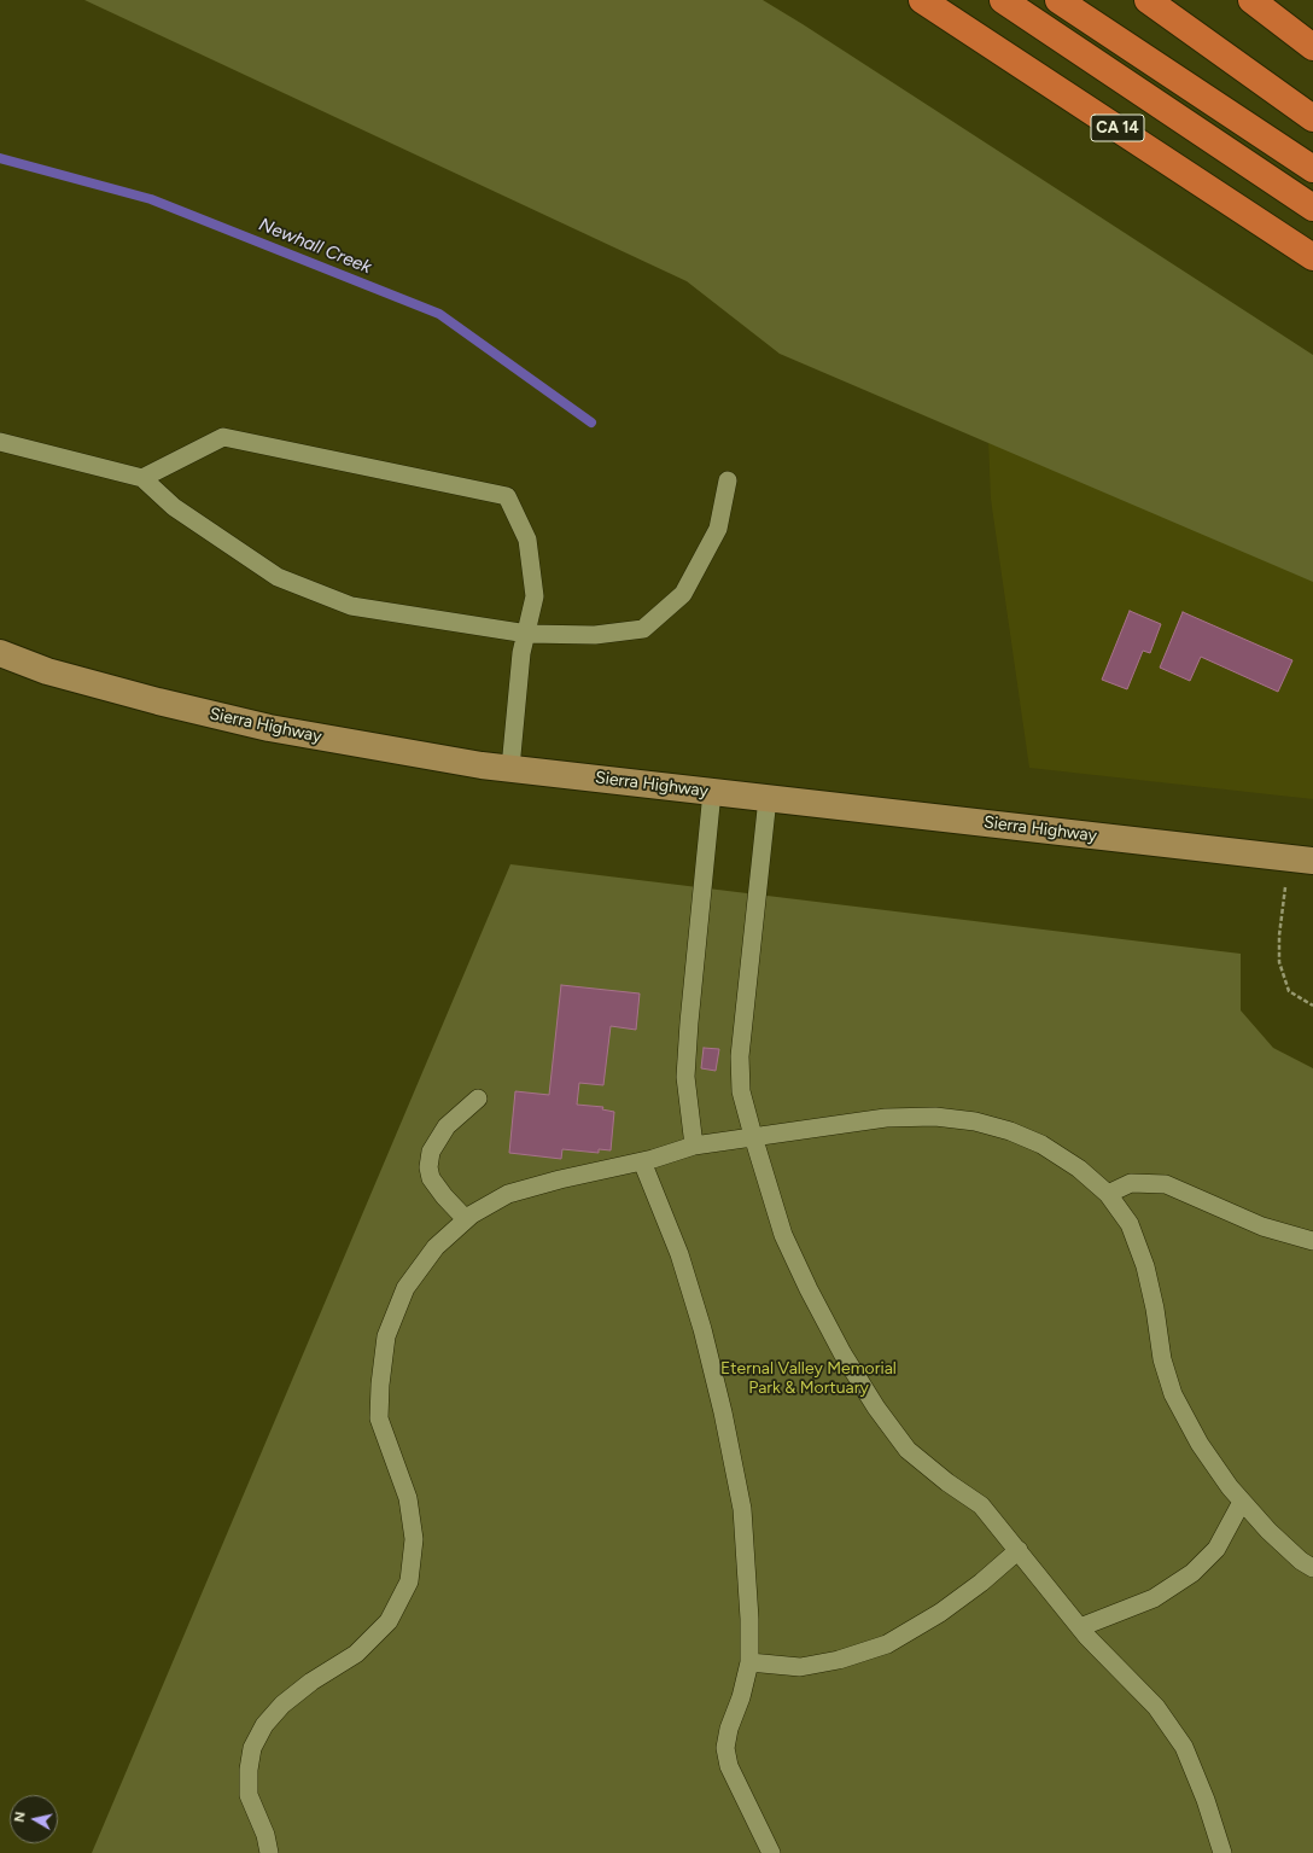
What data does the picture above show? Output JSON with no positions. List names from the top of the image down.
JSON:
{
  "streets": {
    "highway": ["CA 14"],
    "main road": ["Sierra Highway"]
  },
  "water": ["Newhall Creek"],
  "parks": ["Eternal Valley Memorial Park & Mortuary"],
  "north": "left"
}
